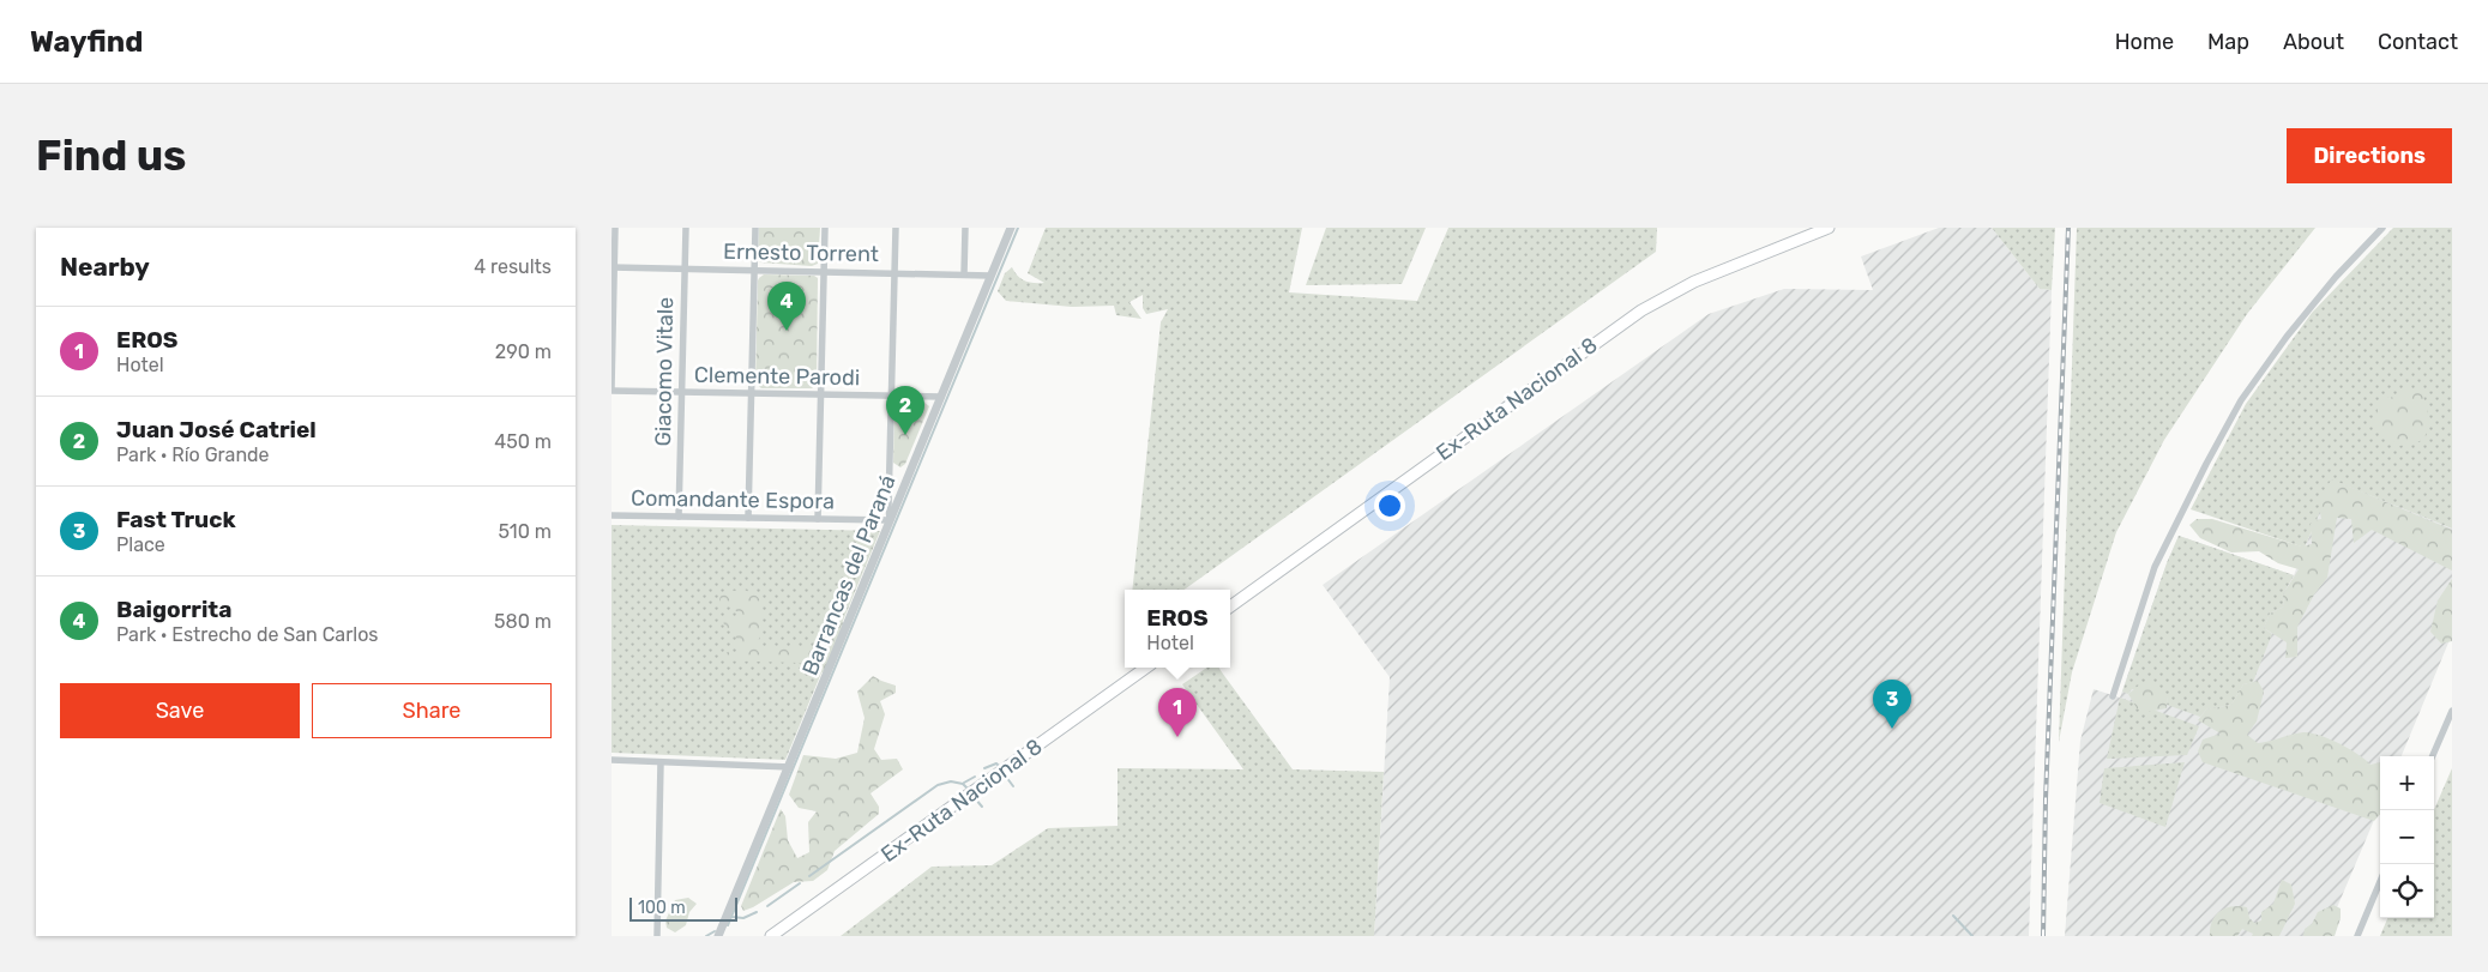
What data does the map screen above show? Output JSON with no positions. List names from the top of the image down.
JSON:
{
  "streets": {
    "main road": ["Ex-Ruta Nacional 8"],
    "street": [
      "Ernesto Torrent",
      "Giacomo Vitale",
      "Clemente Parodi",
      "Comandante Espora",
      "Barrancas del Paraná"
    ]
  },
  "crossings": [
    ["Ernesto Torrent", "Giacomo Vitale"],
    ["Ernesto Torrent", "Barrancas del Paraná"],
    ["Giacomo Vitale", "Clemente Parodi"],
    ["Giacomo Vitale", "Comandante Espora"],
    ["Clemente Parodi", "Barrancas del Paraná"],
    ["Comandante Espora", "Barrancas del Paraná"]
  ],
  "scale_bar": "100 m",
  "page": {
    "header": "Wayfind",
    "nav": [
      "Home",
      "Map",
      "About",
      "Contact"
    ],
    "buttons": [
      "Directions",
      ["Save", "Share"]
    ],
    "title": "Find us",
    "heading": ["Nearby", "4 results"],
    "pins": [
      "4",
      "2",
      "3",
      "1"
    ],
    "list": [
      {
        "mark": "1",
        "name": "EROS",
        "note": "Hotel",
        "value": "290 m"
      },
      {
        "mark": "2",
        "name": "Juan José Catriel",
        "note": "Park · Río Grande",
        "value": "450 m"
      },
      {
        "mark": "3",
        "name": "Fast Truck",
        "note": "Place",
        "value": "510 m"
      },
      {
        "mark": "4",
        "name": "Baigorrita",
        "note": "Park · Estrecho de San Carlos",
        "value": "580 m"
      }
    ],
    "popup": ["EROS", "Hotel"],
    "map_buttons": ["+", "−"],
    "scale": "100 m"
  }
}
